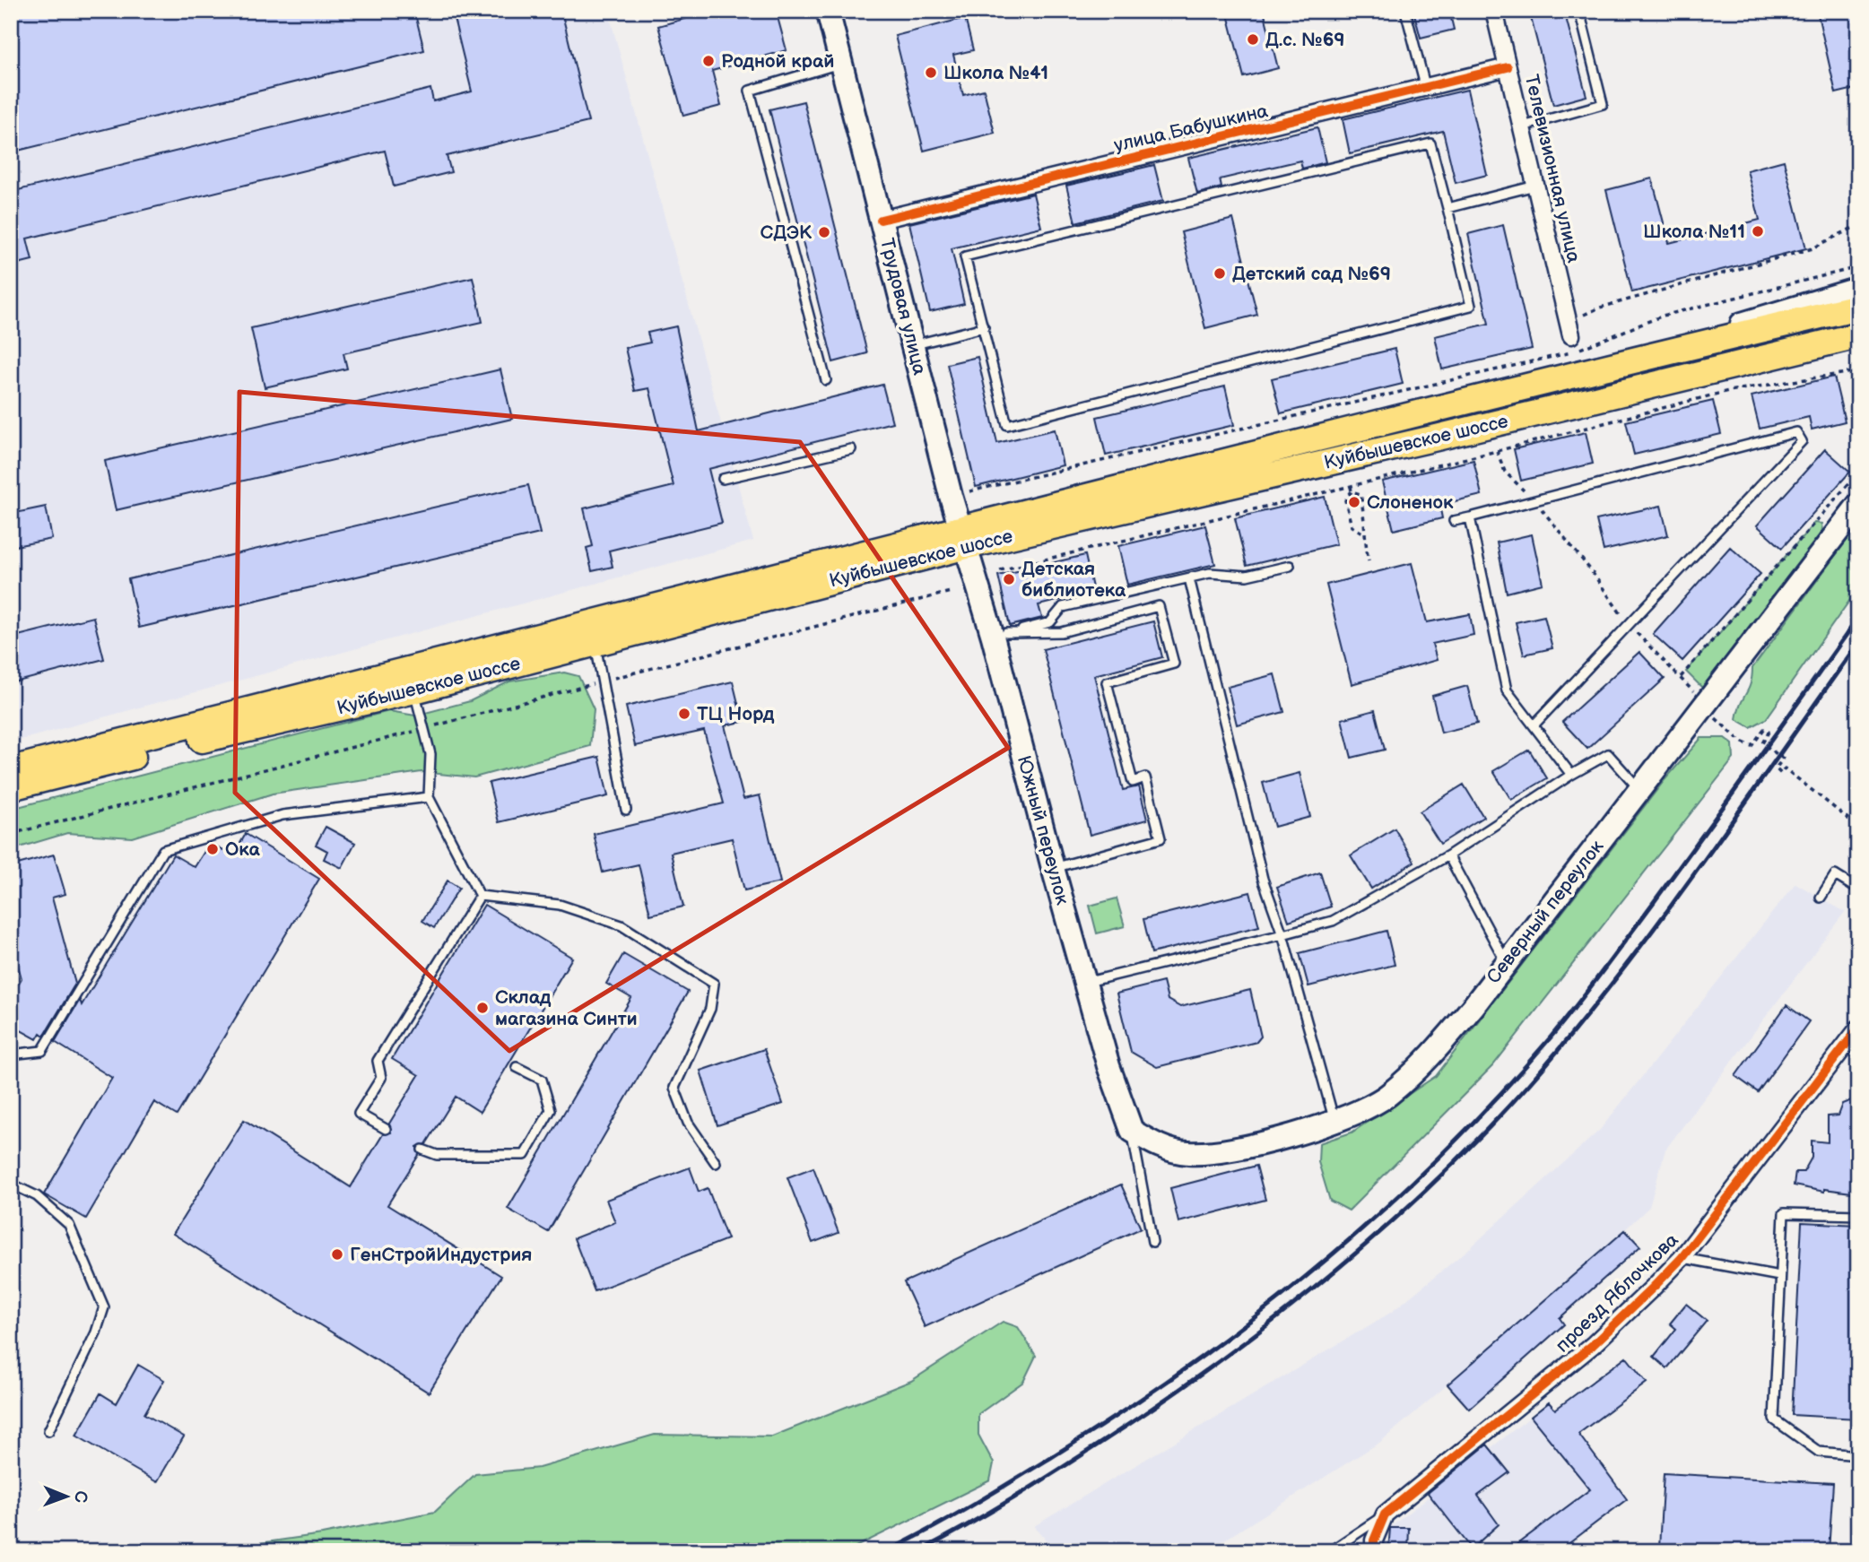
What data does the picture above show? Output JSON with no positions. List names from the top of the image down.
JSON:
{
  "streets": {
    "main road": [
      "Трудовая улица",
      "Куйбышевское шоссе",
      "Южный переулок",
      "Северный переулок"
    ],
    "street": ["улица Бабушкина", "Телевизионная улица", "проезд Яблочкова"]
  },
  "crossings": [
    ["улица Бабушкина", "Телевизионная улица"],
    ["улица Бабушкина", "Трудовая улица"],
    ["Трудовая улица", "Куйбышевское шоссе"],
    ["Трудовая улица", "Южный переулок"],
    ["Куйбышевское шоссе", "Южный переулок"],
    ["Южный переулок", "Северный переулок"]
  ],
  "places": [
    "Д.с. №69",
    "Родной край",
    "Школа №41",
    "Школа №11",
    "СДЭК",
    "Детский сад №69",
    "Слоненок",
    "Детская библиотека",
    "ТЦ Норд",
    "Ока",
    "Склад магазина Синти",
    "ГенСтройИндустрия"
  ],
  "north": "right"
}
